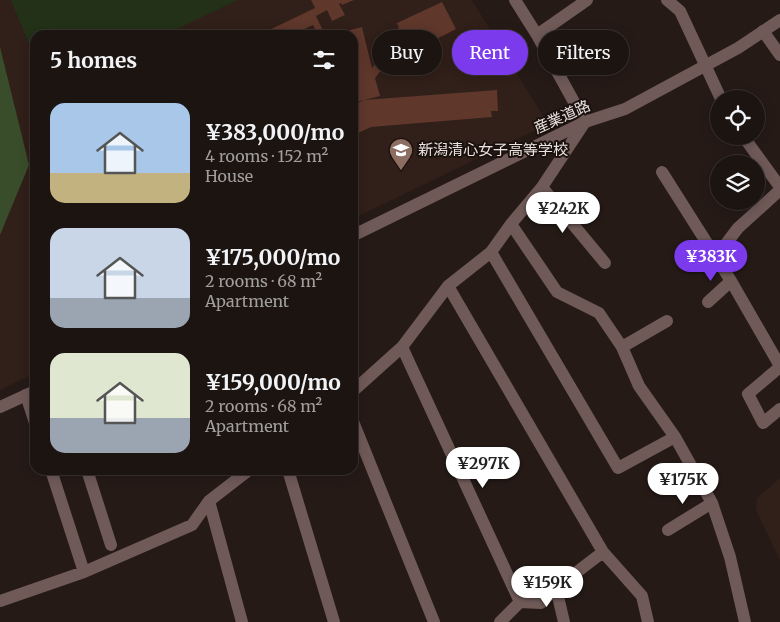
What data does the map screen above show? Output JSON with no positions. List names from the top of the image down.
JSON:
{
  "streets": {
    "street": ["産業道路"]
  },
  "places": {
    "school or university": ["新潟清心女子高等学校"]
  },
  "page": {
    "chip": ["Buy", "Rent", "Filters"],
    "heading": "5 homes",
    "list": [
      {
        "name": "¥383,000/mo",
        "note": "4 rooms · 152 m² · House"
      },
      {
        "name": "¥175,000/mo",
        "note": "2 rooms · 68 m² · Apartment"
      },
      {
        "name": "¥159,000/mo",
        "note": "2 rooms · 68 m² · Apartment"
      }
    ],
    "price": [
      "¥242K",
      "¥383K",
      "¥297K",
      "¥175K",
      "¥159K"
    ]
  }
}
